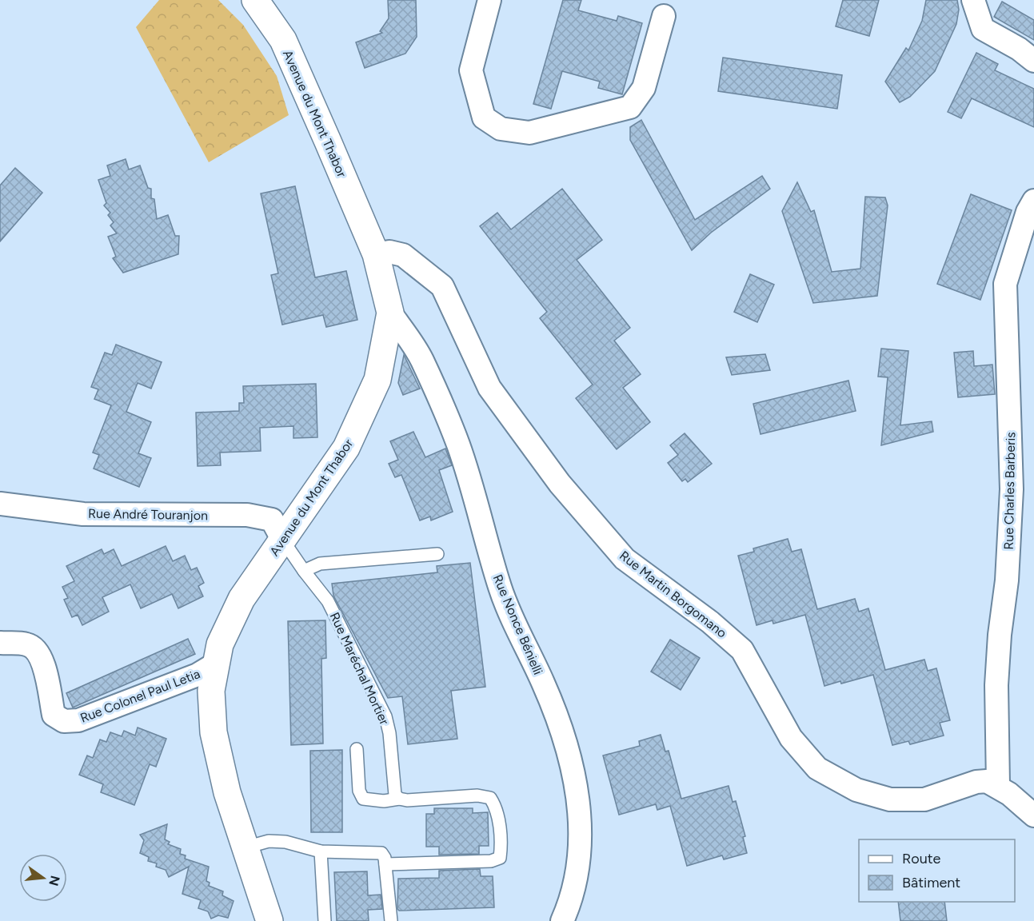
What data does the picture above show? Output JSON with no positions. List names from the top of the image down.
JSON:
{
  "streets": {
    "street": [
      "Avenue du Mont Thabor",
      "Rue Charles Barberis",
      "Rue André Touranjon",
      "Rue Martin Borgomano",
      "Rue Nonce Bénielli",
      "Rue Colonel Paul Letia"
    ],
    "lane": ["Rue Maréchal Mortier"]
  },
  "crossings": [
    ["Avenue du Mont Thabor", "Rue André Touranjon"],
    ["Avenue du Mont Thabor", "Rue Martin Borgomano"],
    ["Avenue du Mont Thabor", "Rue Nonce Bénielli"],
    ["Avenue du Mont Thabor", "Rue Maréchal Mortier"],
    ["Avenue du Mont Thabor", "Rue Colonel Paul Letia"],
    ["Rue Charles Barberis", "Rue Martin Borgomano"],
    ["Rue André Touranjon", "Rue Maréchal Mortier"]
  ],
  "legend": ["Route", "Bâtiment"],
  "north": "right"
}
